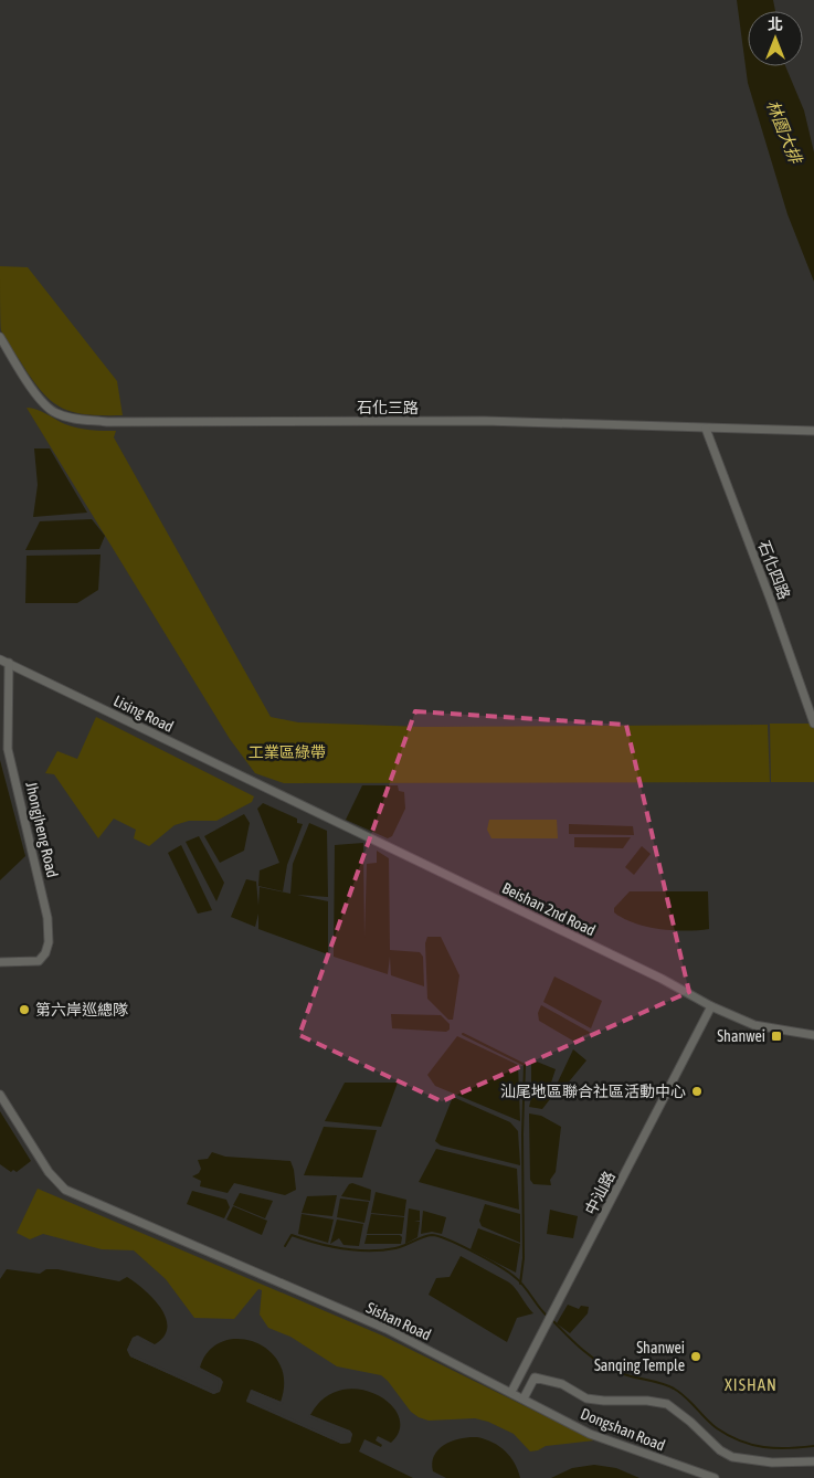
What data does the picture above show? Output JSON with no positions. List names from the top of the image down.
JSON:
{
  "streets": {
    "street": [
      "石化三路",
      "石化四路",
      "Lising Road",
      "Jhongjheng Road",
      "Beishan 2nd Road",
      "中汕路",
      "Sishan Road",
      "Dongshan Road"
    ]
  },
  "crossings": [
    ["石化三路", "石化四路"],
    ["Lising Road", "Jhongjheng Road"],
    ["Lising Road", "Beishan 2nd Road"],
    ["Beishan 2nd Road", "中汕路"],
    ["中汕路", "Sishan Road"],
    ["Sishan Road", "Dongshan Road"]
  ],
  "districts": ["XISHAN"],
  "water": ["林園大排"],
  "parks": ["工業區綠帶"],
  "places": {
    "other": ["第六岸巡總隊", "汕尾地區聯合社區活動中心", "Shanwei Sanqing Temple"],
    "transit": ["Shanwei"]
  },
  "north": "top"
}
